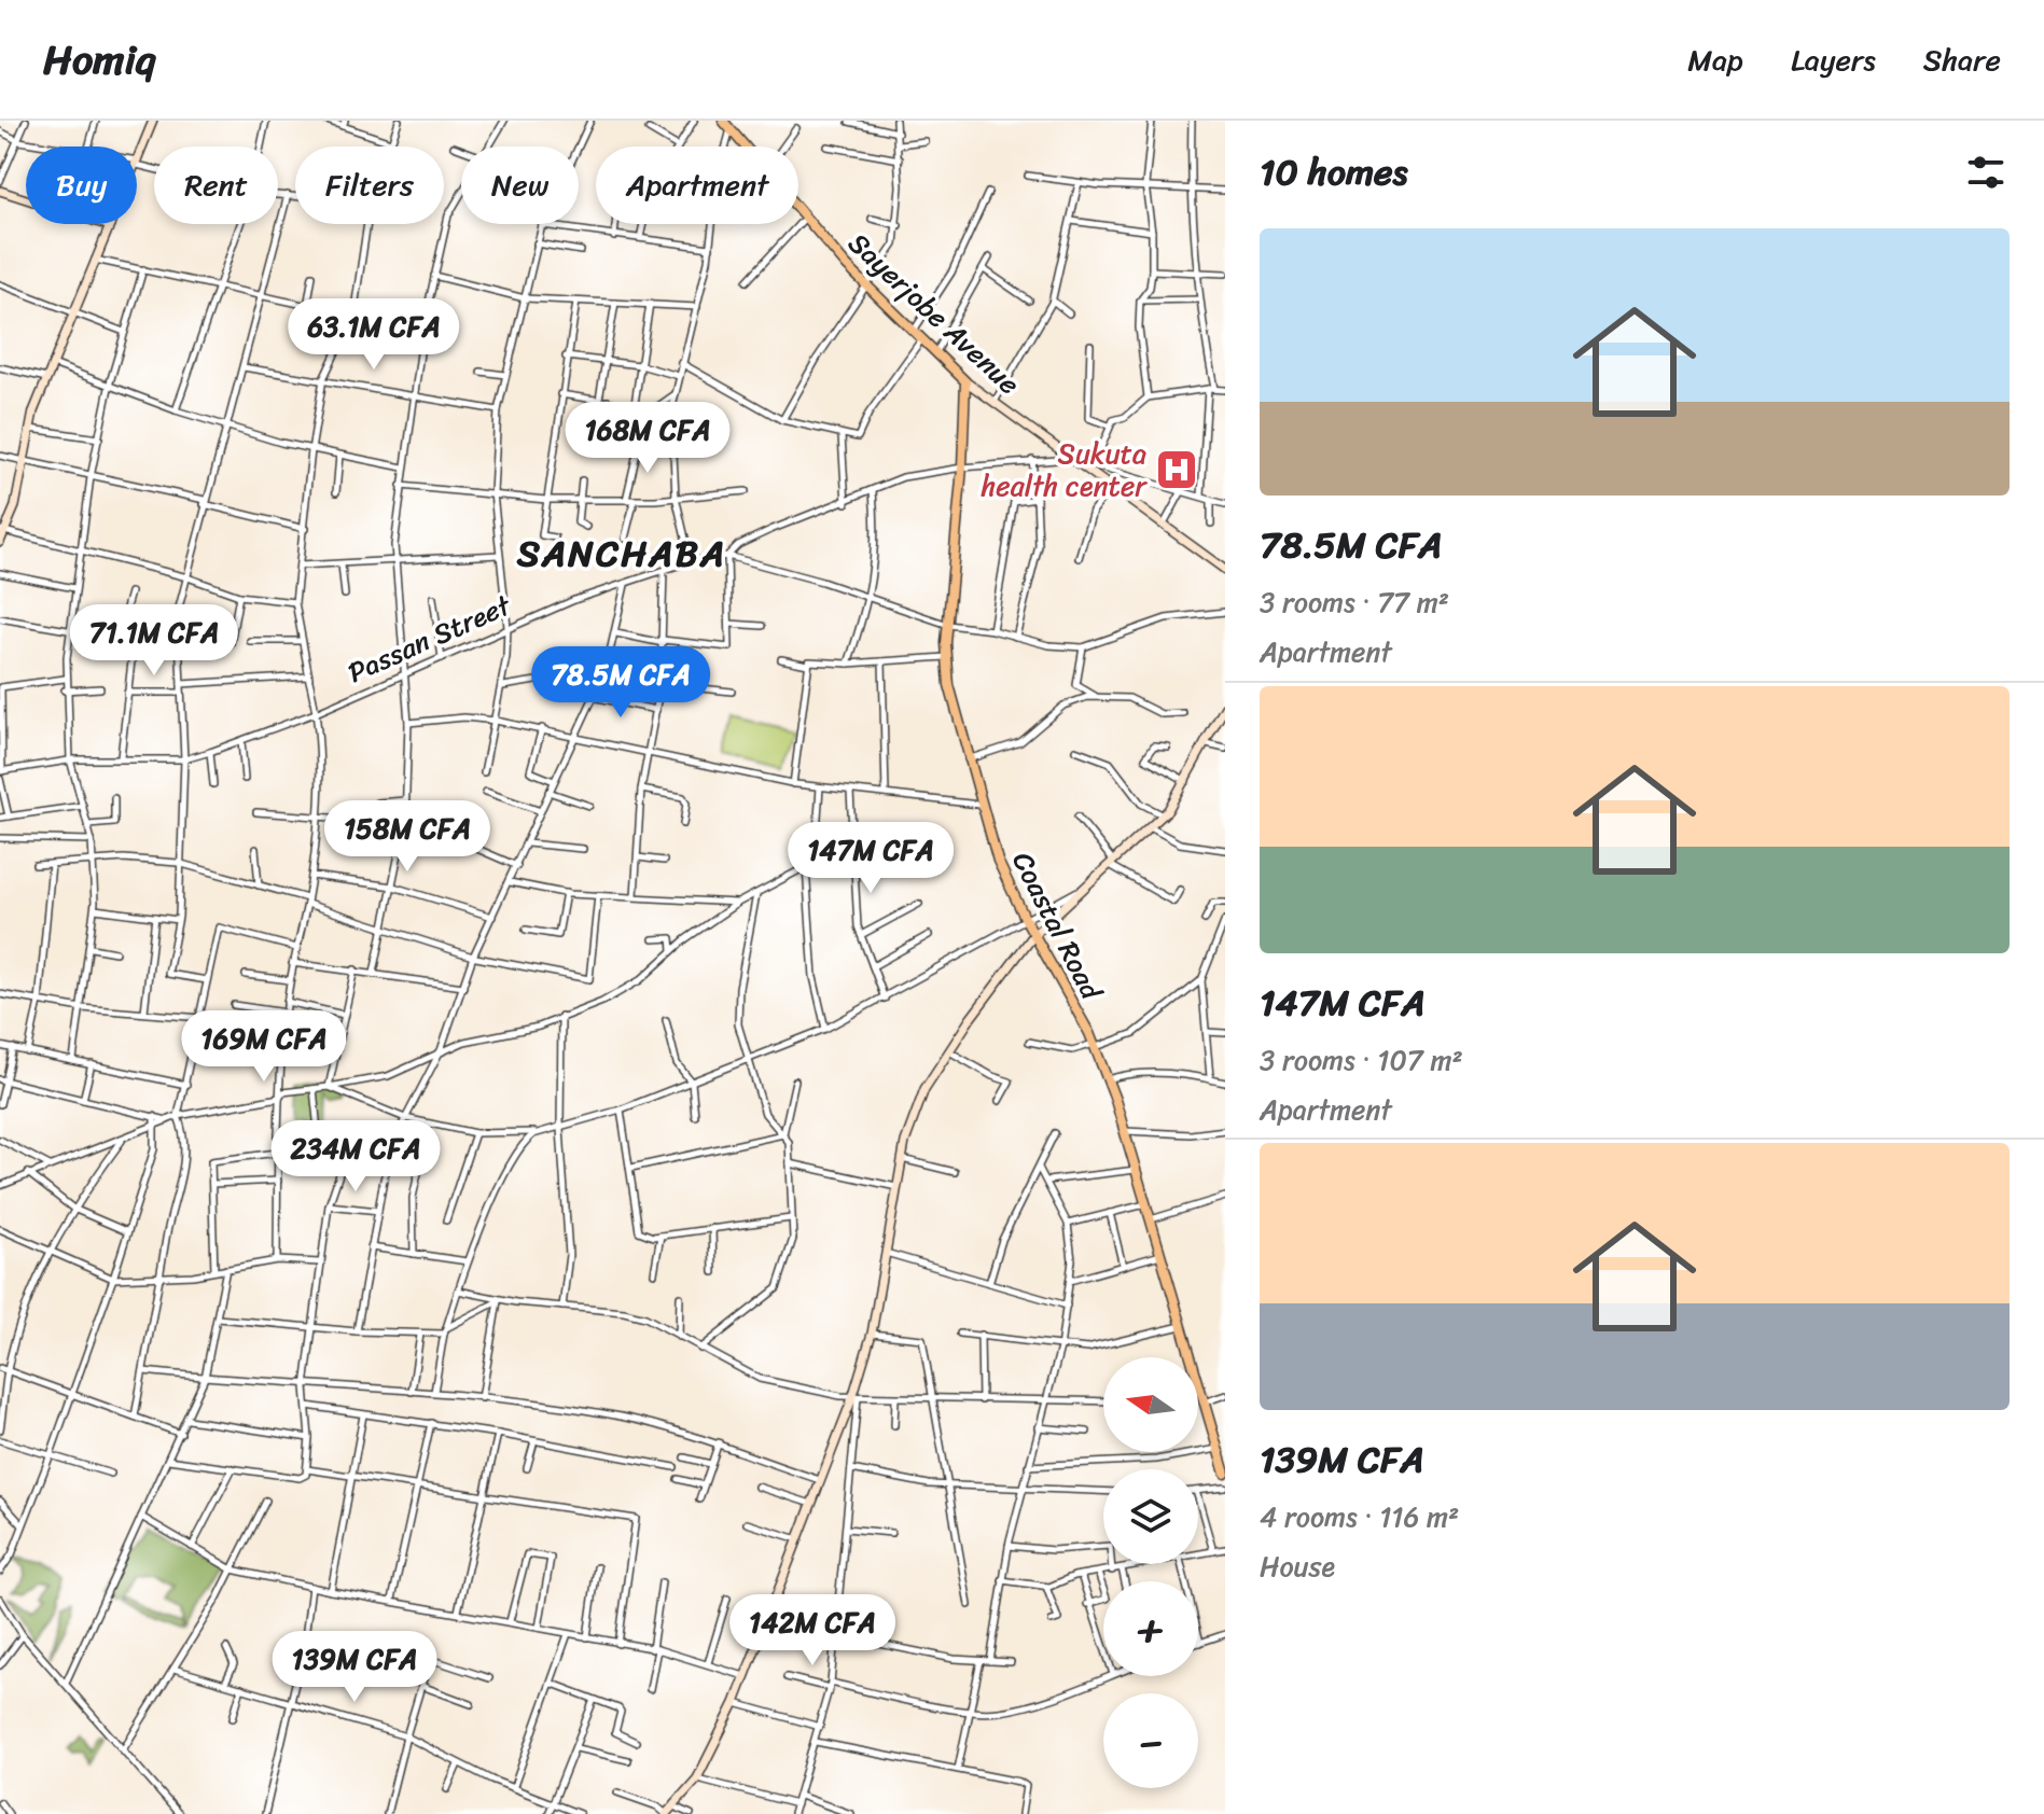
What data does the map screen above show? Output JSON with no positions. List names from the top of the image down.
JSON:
{
  "streets": {
    "main road": ["Sayerjobe Avenue", "Coastal Road"],
    "street": ["Passan Street"]
  },
  "crossings": [
    ["Sayerjobe Avenue", "Coastal Road"]
  ],
  "districts": ["SANCHABA"],
  "places": {
    "hospital": ["Sukuta health center"]
  },
  "north": "left",
  "page": {
    "header": "Homiq",
    "nav": ["Map", "Layers", "Share"],
    "heading": "10 homes",
    "chip": [
      "Buy",
      "Rent",
      "Filters",
      "New",
      "Apartment"
    ],
    "list": [
      {
        "name": "78.5M CFA",
        "note": "3 rooms · 77 m² · Apartment"
      },
      {
        "name": "147M CFA",
        "note": "3 rooms · 107 m² · Apartment"
      },
      {
        "name": "139M CFA",
        "note": "4 rooms · 116 m² · House"
      }
    ],
    "price": [
      "63.1M CFA",
      "168M CFA",
      "71.1M CFA",
      "78.5M CFA",
      "158M CFA",
      "147M CFA",
      "169M CFA",
      "234M CFA",
      "142M CFA",
      "139M CFA"
    ],
    "map_buttons": ["+", "−"]
  }
}
